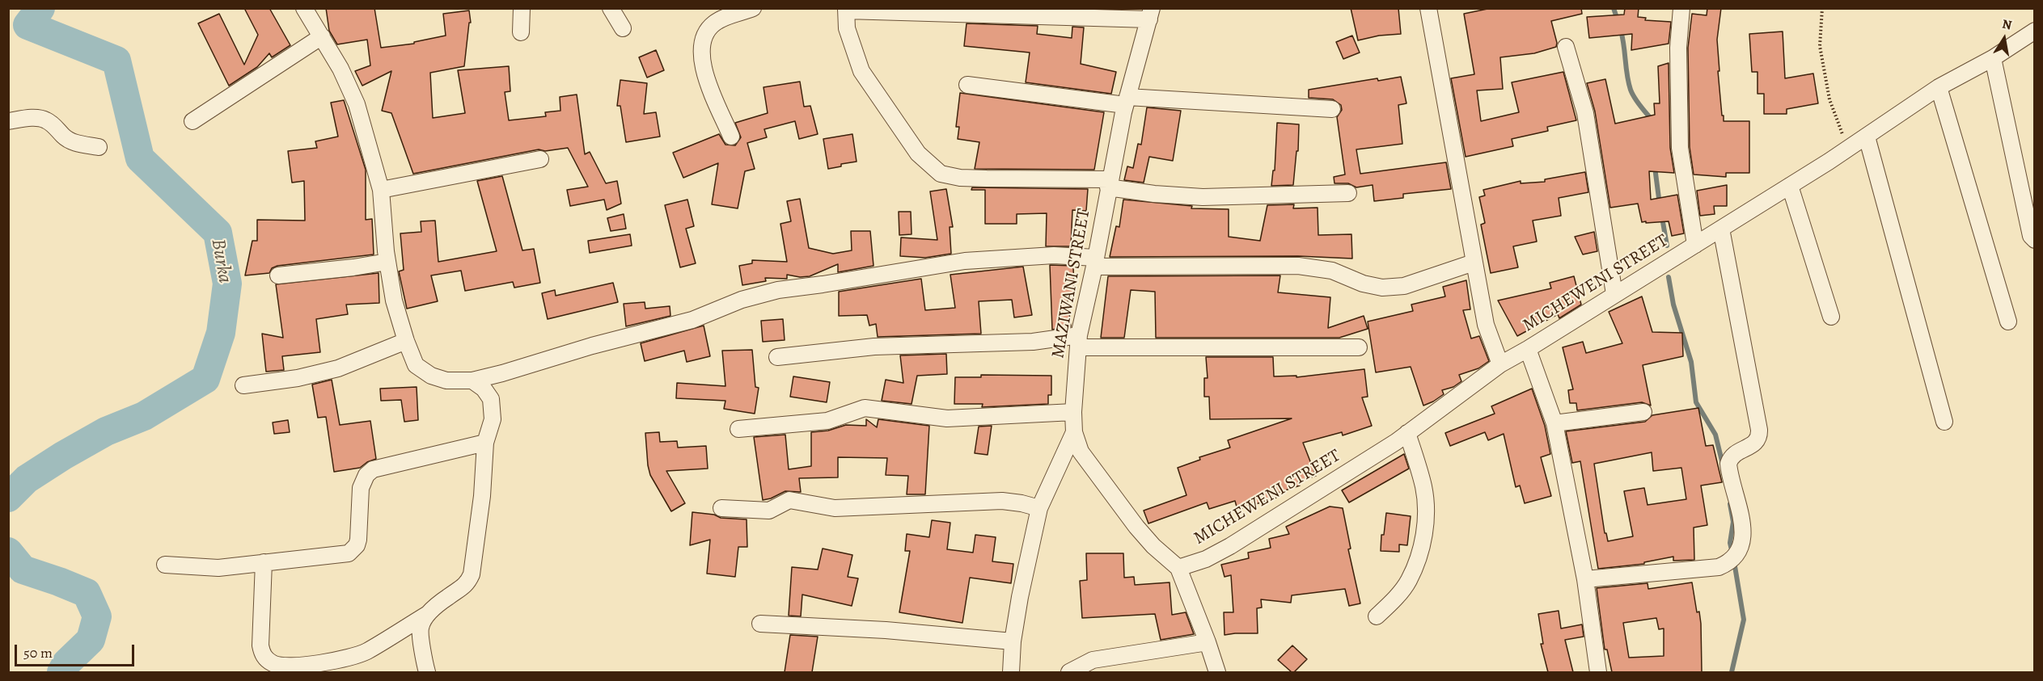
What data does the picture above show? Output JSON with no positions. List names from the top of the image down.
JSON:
{
  "streets": {
    "street": ["MAZIWANI STREET", "MICHEWENI STREET"]
  },
  "crossings": [
    ["MAZIWANI STREET", "MICHEWENI STREET"]
  ],
  "water": ["Burka"],
  "scale_bar": "50 m",
  "north": "top"
}
